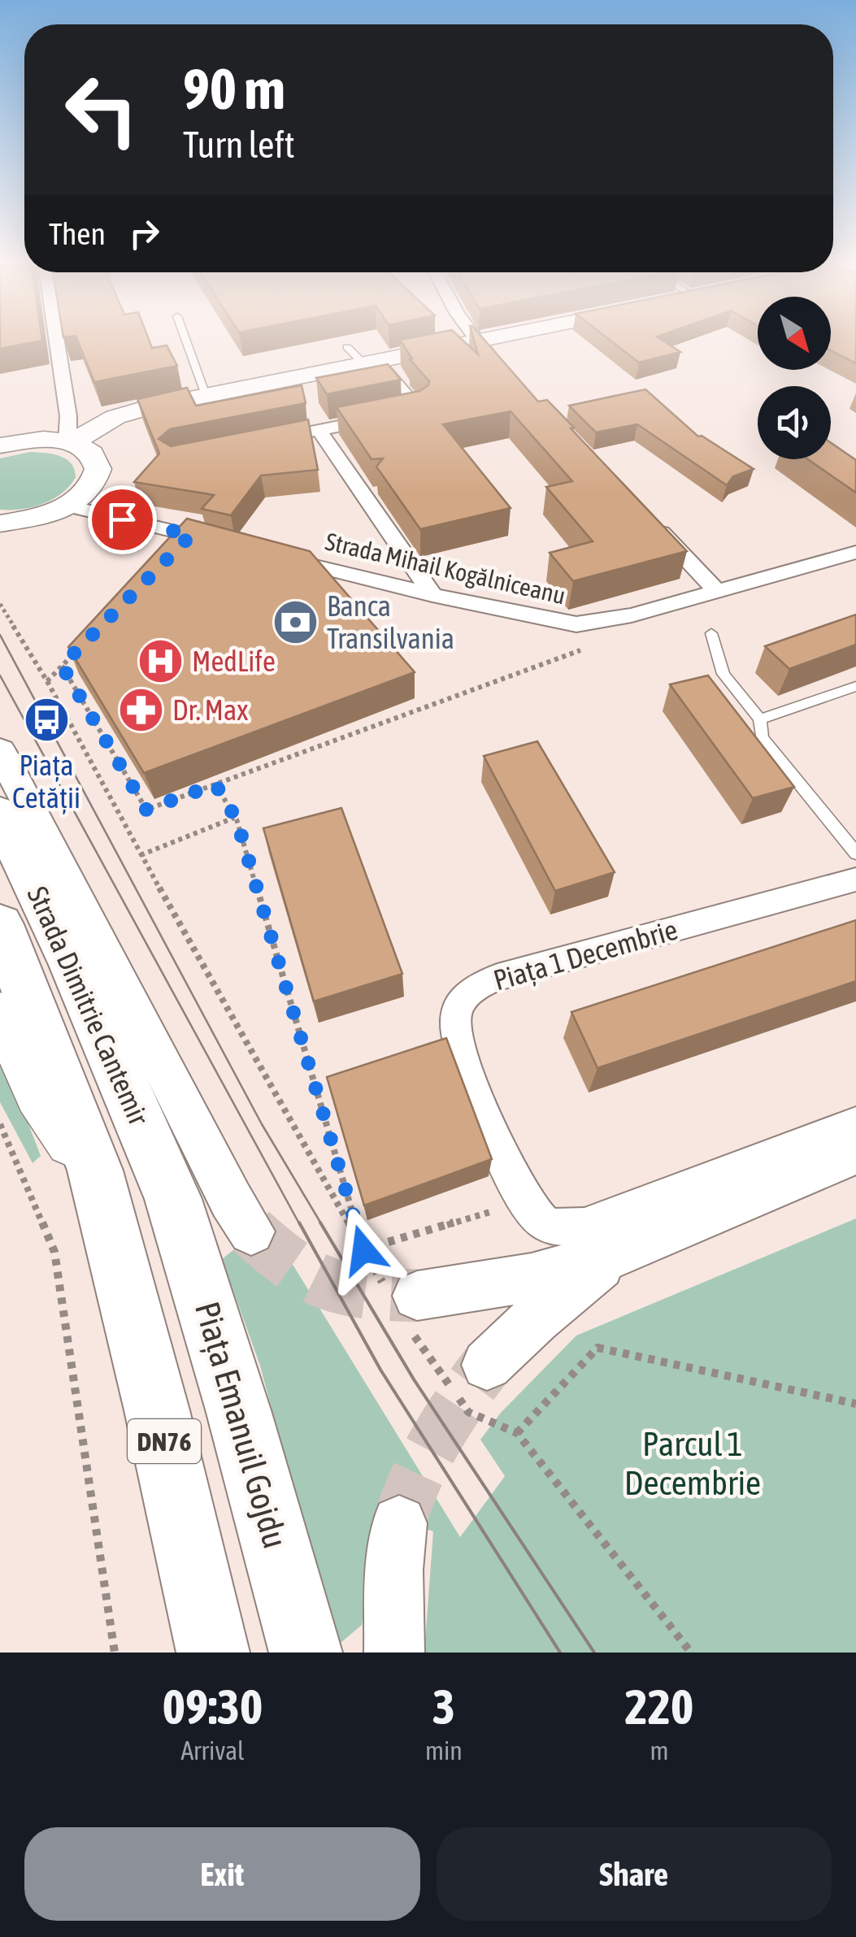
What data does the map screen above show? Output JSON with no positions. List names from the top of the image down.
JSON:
{
  "streets": {
    "main road": ["Strada Dimitrie Cantemir", "Piața Emanuil Gojdu", "DN76"],
    "street": ["Strada Mihail Kogălniceanu", "Piața 1 Decembrie"]
  },
  "crossings": [
    ["Strada Dimitrie Cantemir", "Piața Emanuil Gojdu"],
    ["Strada Dimitrie Cantemir", "DN76"]
  ],
  "parks": ["Parcul 1 Decembrie"],
  "places": {
    "bank": ["Banca Transilvania"],
    "hospital": ["MedLife"],
    "pharmacy": ["Dr. Max"],
    "bus stop": ["Piața Cetății"]
  },
  "north": "bottom right",
  "page": {
    "turn": ["90 m", "Turn left"],
    "then": "Then",
    "eta": [
      "09:30",
      "Arrival",
      "3",
      "min",
      "220",
      "m"
    ],
    "buttons": ["Exit", "Share"]
  }
}
